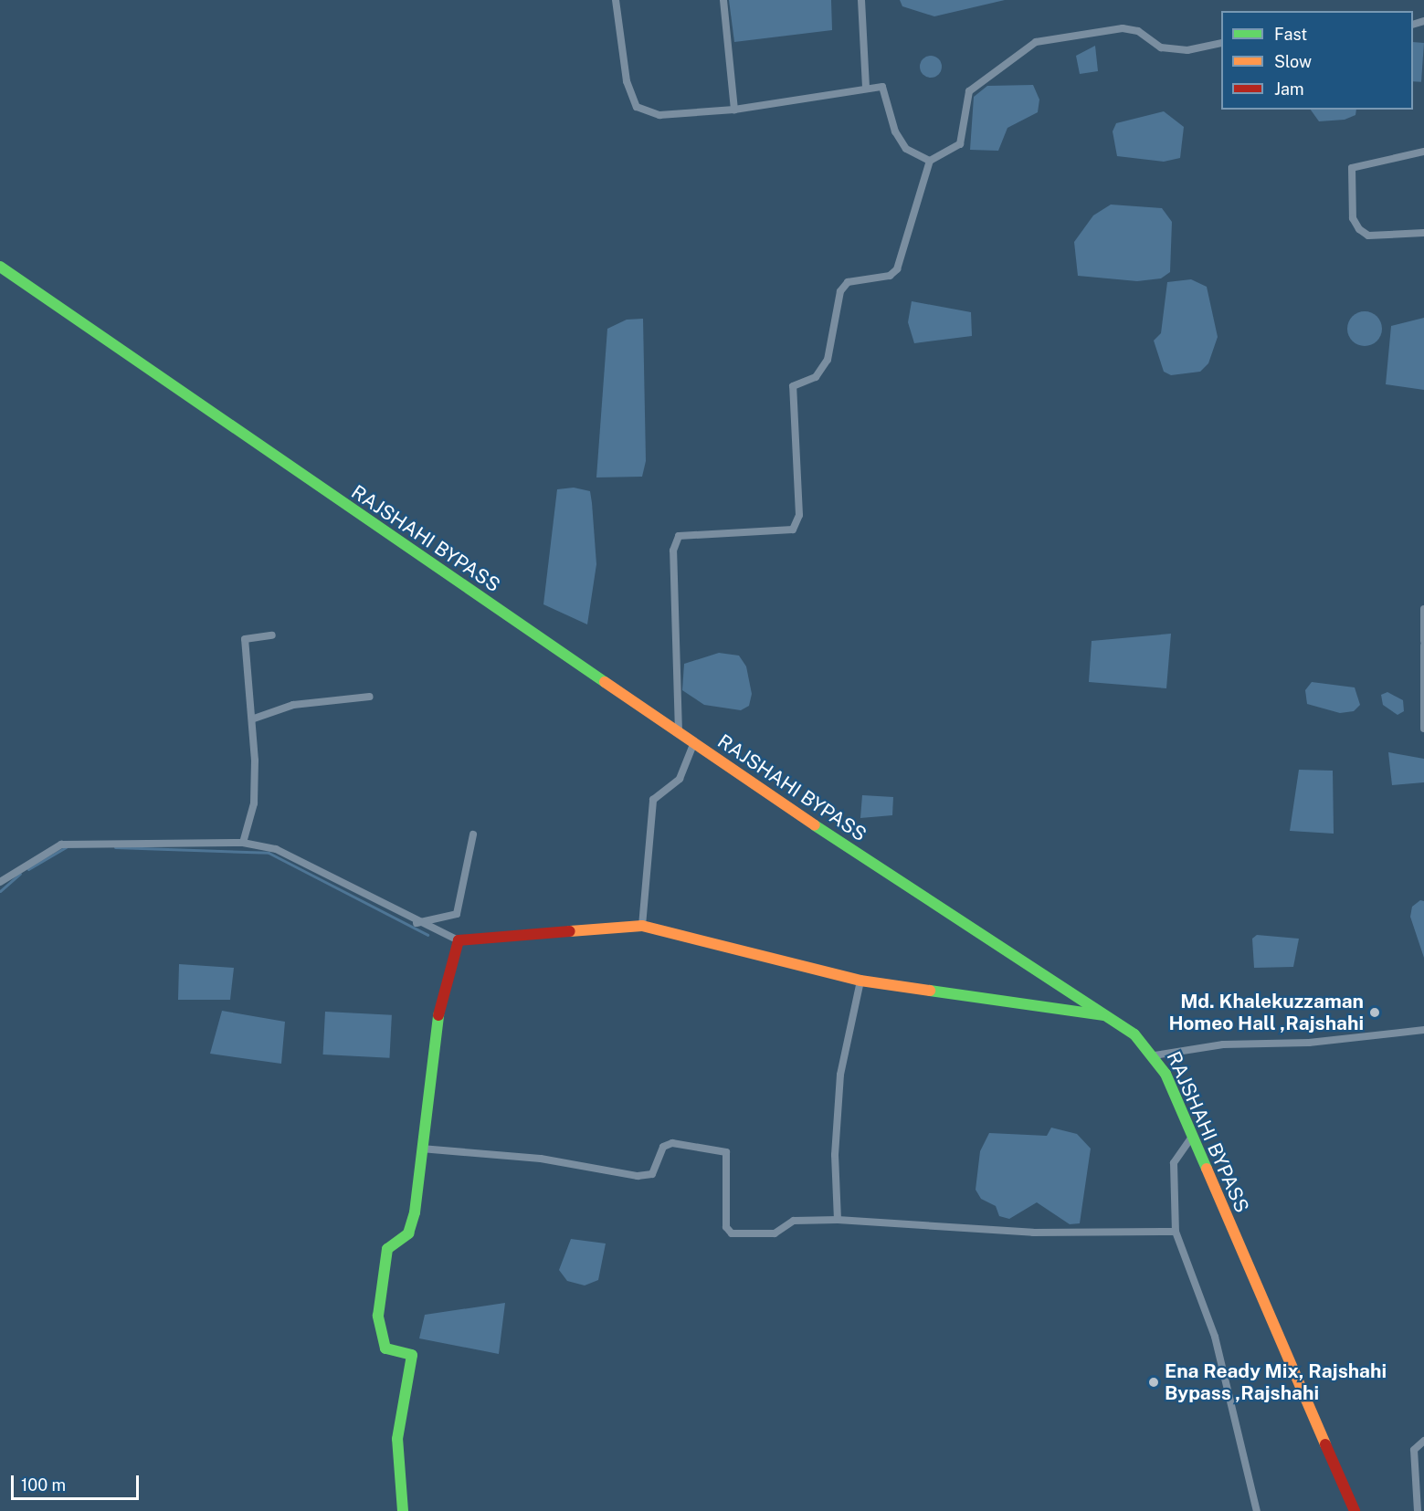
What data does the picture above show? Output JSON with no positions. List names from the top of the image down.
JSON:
{
  "streets": {
    "main road": ["RAJSHAHI BYPASS"]
  },
  "places": ["Md. Khalekuzzaman Homeo Hall ,Rajshahi", "Ena Ready Mix, Rajshahi Bypass ,Rajshahi"],
  "legend": ["Fast", "Slow", "Jam"],
  "scale_bar": "100 m"
}
